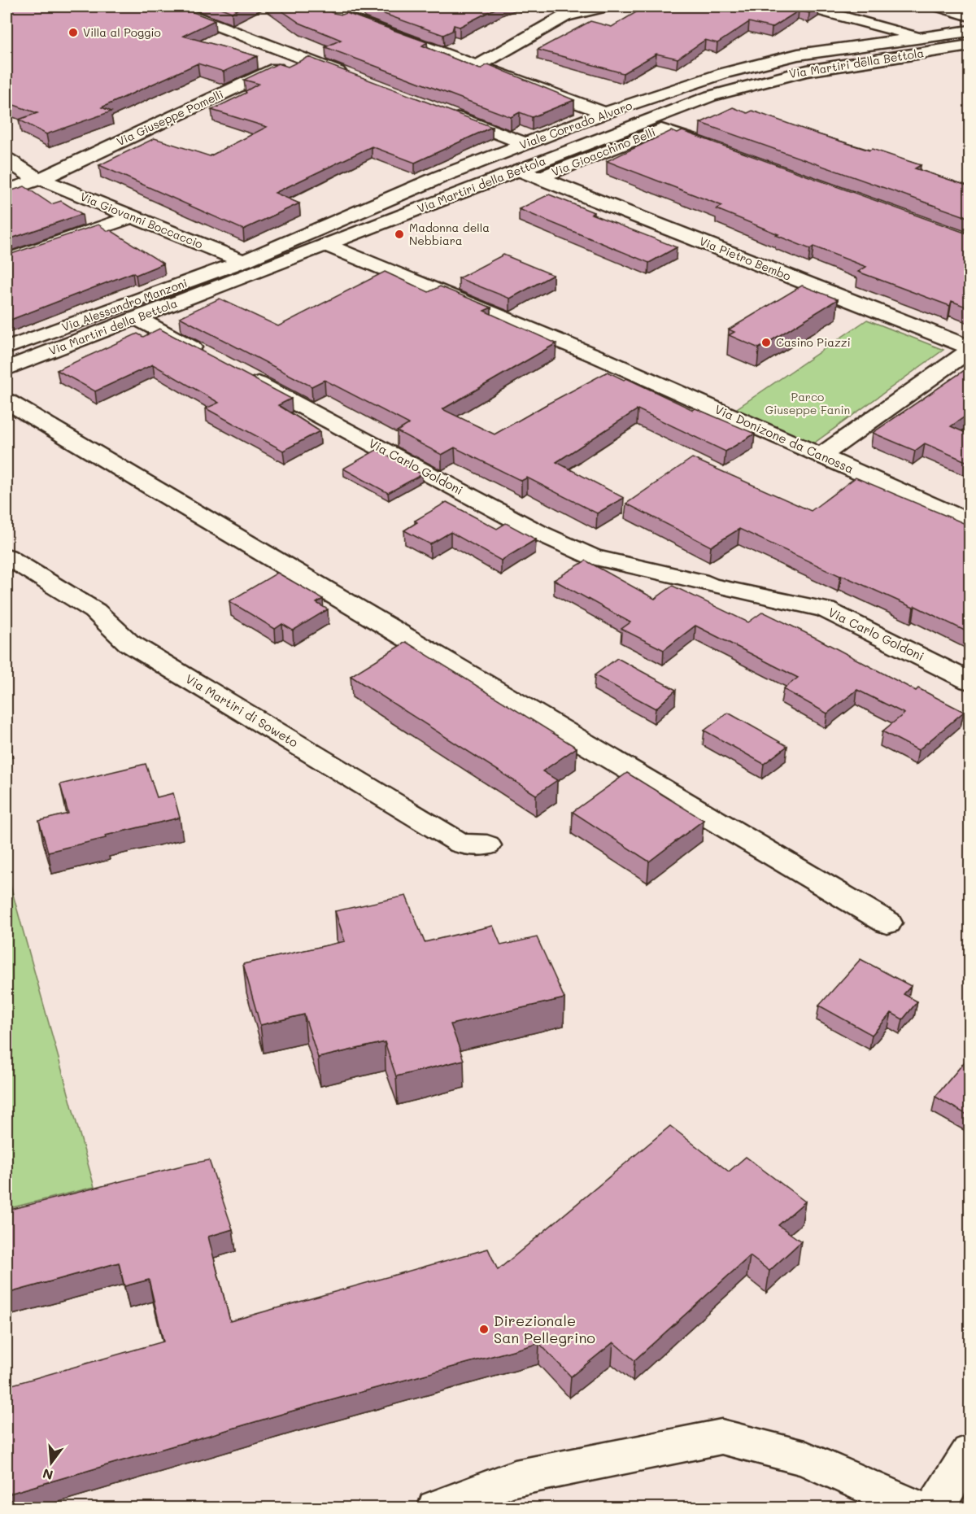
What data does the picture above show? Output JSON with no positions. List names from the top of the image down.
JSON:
{
  "streets": {
    "street": [
      "Via Martiri della Bettola",
      "Via Giuseppe Pomelli",
      "Viale Corrado Alvaro",
      "Via Gioacchino Belli",
      "Via Giovanni Boccaccio",
      "Via Pietro Bembo",
      "Via Alessandro Manzoni",
      "Via Donizone da Canossa",
      "Via Carlo Goldoni",
      "Via Martiri di Soweto"
    ]
  },
  "crossings": [
    ["Via Martiri della Bettola", "Via Pietro Bembo"],
    ["Via Martiri della Bettola", "Via Donizone da Canossa"],
    ["Via Giuseppe Pomelli", "Via Giovanni Boccaccio"],
    ["Viale Corrado Alvaro", "Via Giovanni Boccaccio"],
    ["Viale Corrado Alvaro", "Via Alessandro Manzoni"],
    ["Via Gioacchino Belli", "Via Pietro Bembo"],
    ["Via Giovanni Boccaccio", "Via Alessandro Manzoni"],
    ["Via Pietro Bembo", "Via Donizone da Canossa"]
  ],
  "parks": ["Parco Giuseppe Fanin"],
  "places": [
    "Villa al Poggio",
    "Madonna della Nebbiara",
    "Casino Piazzi",
    "Direzionale San Pellegrino"
  ],
  "north": "bottom"
}
